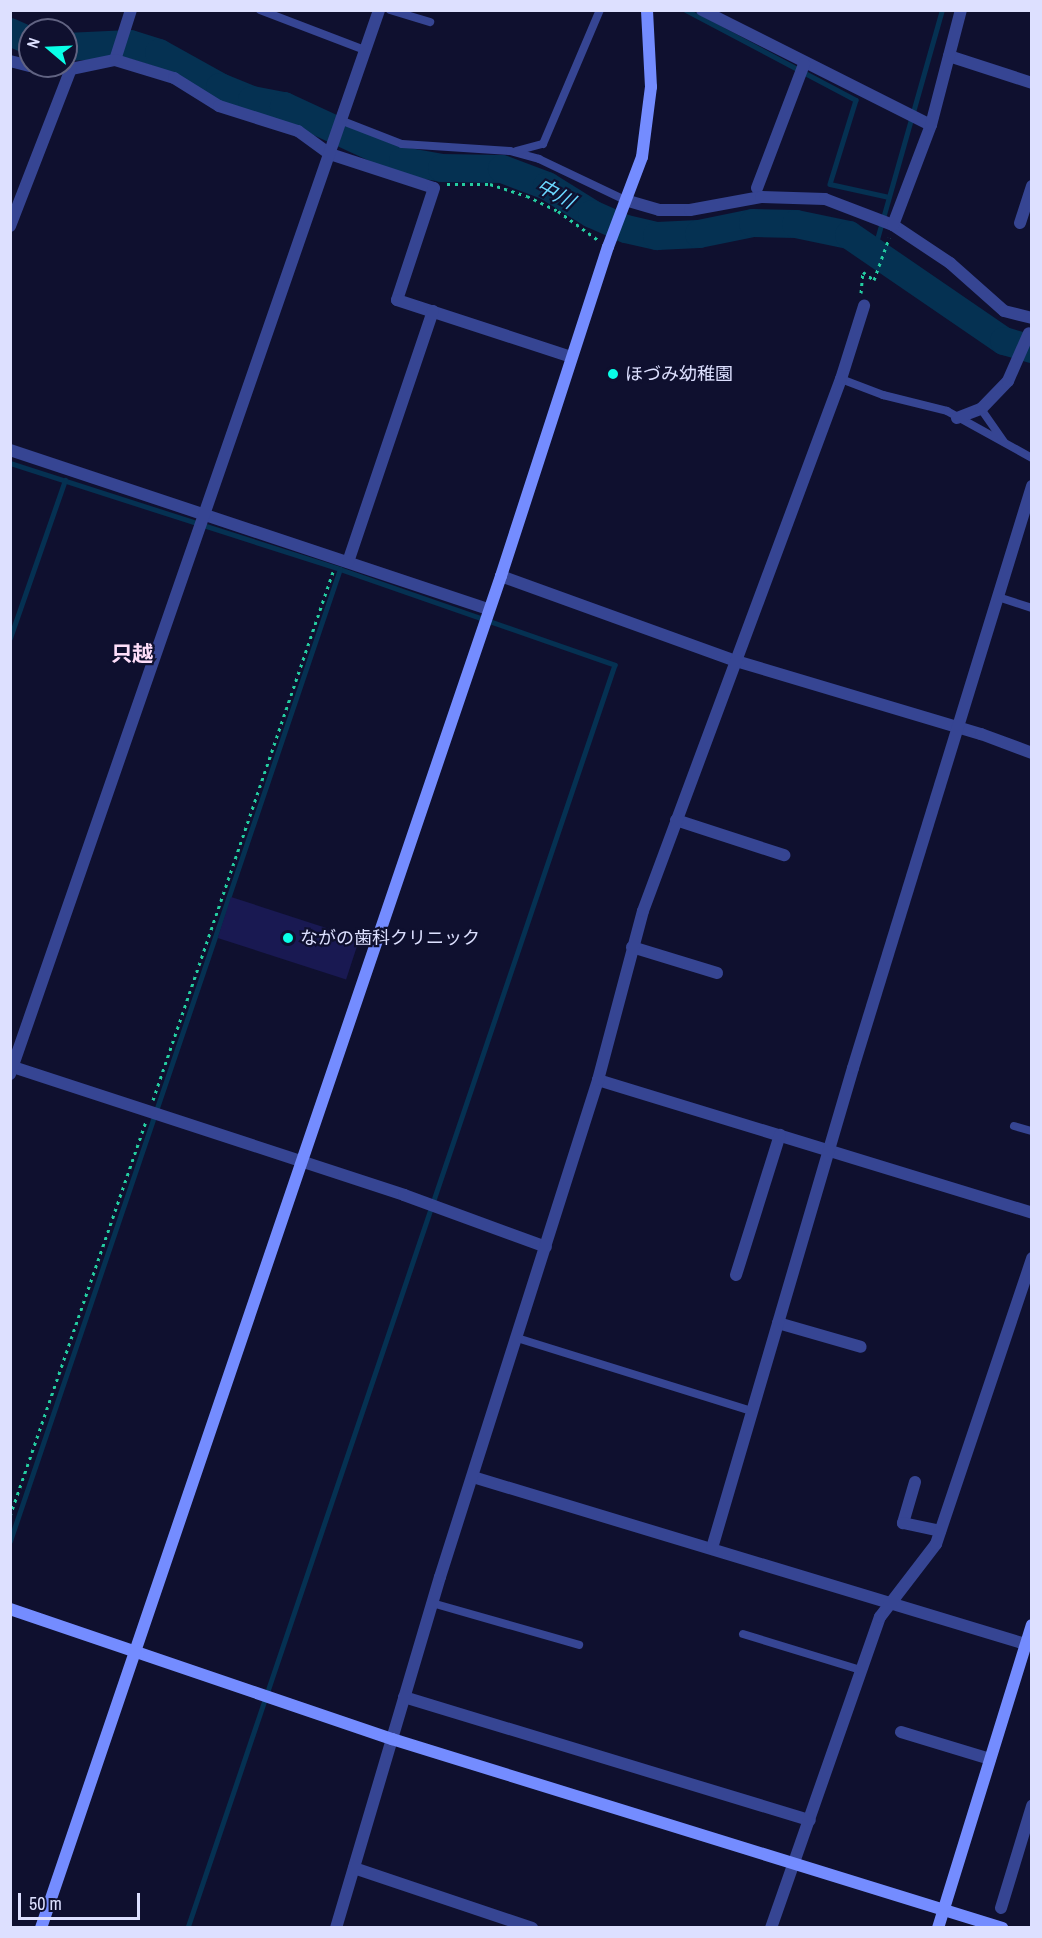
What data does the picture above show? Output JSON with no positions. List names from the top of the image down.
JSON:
{
  "districts": ["只越"],
  "water": ["中川"],
  "places": ["ほづみ幼稚園", "ながの歯科クリニック"],
  "scale_bar": "50 m",
  "north": "left"
}
